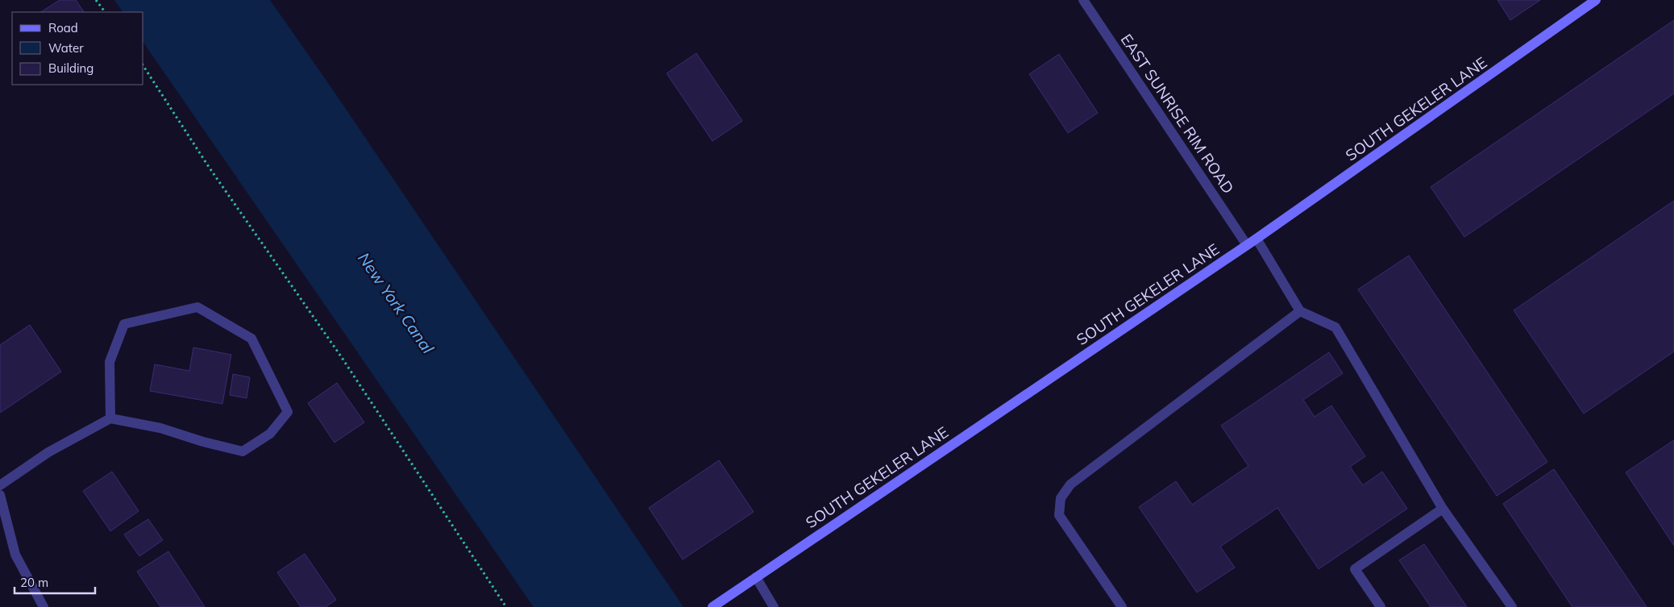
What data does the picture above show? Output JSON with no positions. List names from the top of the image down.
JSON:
{
  "streets": {
    "street": ["SOUTH GEKELER LANE", "EAST SUNRISE RIM ROAD"]
  },
  "crossings": [
    ["SOUTH GEKELER LANE", "EAST SUNRISE RIM ROAD"]
  ],
  "water": ["New York Canal"],
  "legend": ["Road", "Water", "Building"],
  "scale_bar": "20 m"
}
